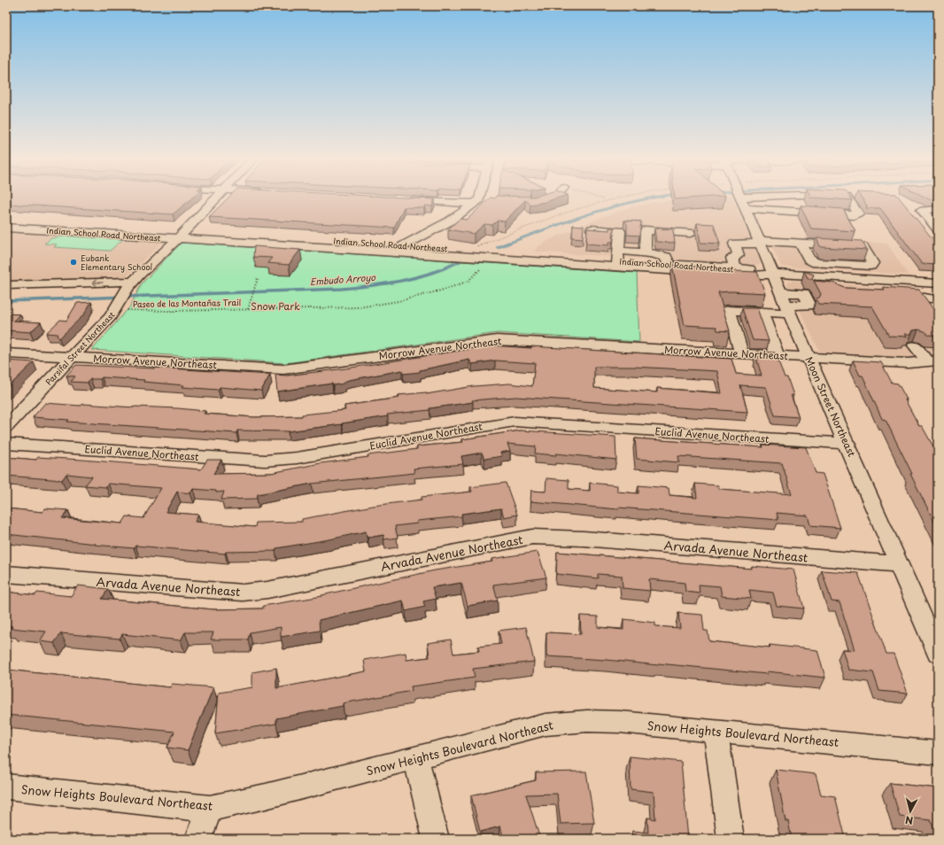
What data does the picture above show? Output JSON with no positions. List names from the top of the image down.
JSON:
{
  "streets": {
    "street": [
      "Indian School Road Northeast",
      "Parsifal Street Northeast",
      "Morrow Avenue Northeast",
      "Moon Street Northeast",
      "Euclid Avenue Northeast",
      "Arvada Avenue Northeast",
      "Snow Heights Boulevard Northeast"
    ],
    "path": ["Paseo de las Montañas Trail"]
  },
  "crossings": [
    ["Indian School Road Northeast", "Paseo de las Montañas Trail"],
    ["Indian School Road Northeast", "Parsifal Street Northeast"],
    ["Indian School Road Northeast", "Moon Street Northeast"],
    ["Paseo de las Montañas Trail", "Parsifal Street Northeast"],
    ["Parsifal Street Northeast", "Morrow Avenue Northeast"],
    ["Morrow Avenue Northeast", "Moon Street Northeast"],
    ["Moon Street Northeast", "Euclid Avenue Northeast"],
    ["Moon Street Northeast", "Arvada Avenue Northeast"]
  ],
  "water": ["Embudo Arroyo"],
  "parks": ["Snow Park"],
  "places": ["Eubank Elementary School"],
  "north": "bottom"
}
